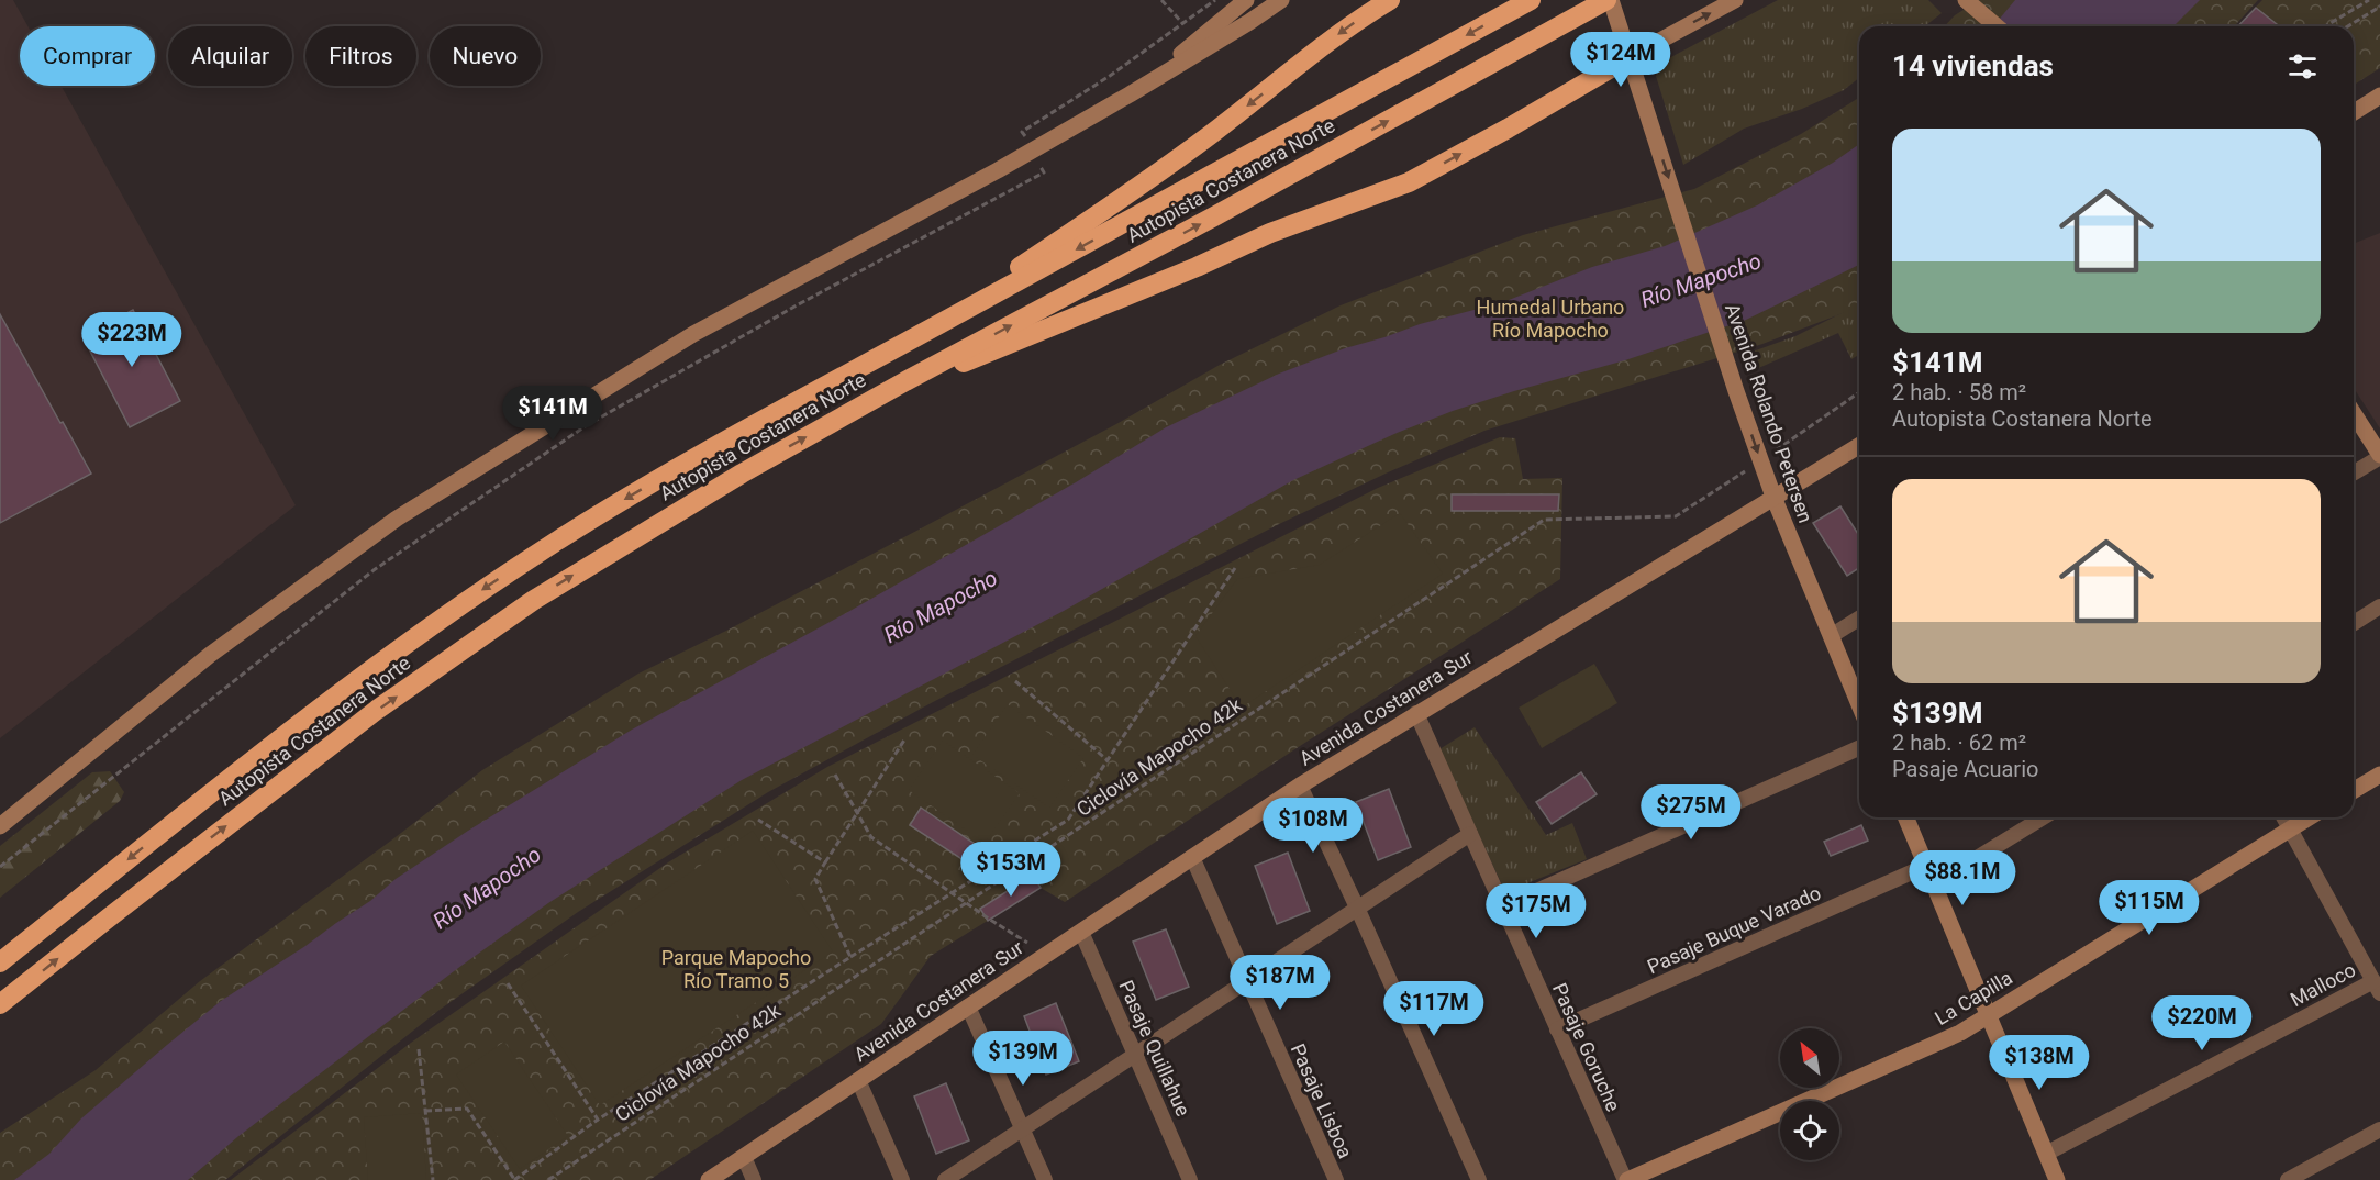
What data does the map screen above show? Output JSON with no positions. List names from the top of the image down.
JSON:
{
  "streets": {
    "highway": ["Autopista Costanera Norte"],
    "street": [
      "Avenida Rolando Petersen",
      "Avenida Costanera Sur",
      "Pasaje Buque Varado",
      "Malloco",
      "La Capilla",
      "Pasaje Goruche",
      "Pasaje Quillahue",
      "Pasaje Lisboa"
    ],
    "path": ["Ciclovía Mapocho 42k"]
  },
  "crossings": [
    ["Autopista Costanera Norte", "Avenida Rolando Petersen"],
    ["Avenida Rolando Petersen", "Avenida Costanera Sur"],
    ["Avenida Costanera Sur", "Pasaje Goruche"],
    ["Avenida Costanera Sur", "Pasaje Quillahue"],
    ["Avenida Costanera Sur", "Pasaje Lisboa"],
    ["Pasaje Buque Varado", "Pasaje Goruche"],
    ["La Capilla", "Pasaje Goruche"]
  ],
  "one_way": ["Avenida Rolando Petersen"],
  "water": ["Río Mapocho"],
  "parks": ["Humedal Urbano Río Mapocho", "Parque Mapocho Río Tramo 5"],
  "north": "top left",
  "page": {
    "chip": [
      "Comprar",
      "Alquilar",
      "Filtros",
      "Nuevo"
    ],
    "heading": "14 viviendas",
    "price": [
      "$124M",
      "$223M",
      "$141M",
      "$275M",
      "$108M",
      "$153M",
      "$88.1M",
      "$115M",
      "$175M",
      "$187M",
      "$117M",
      "$220M",
      "$139M",
      "$138M"
    ],
    "list": [
      {
        "name": "$141M",
        "note": "2 hab. · 58 m² · Autopista Costanera Norte"
      },
      {
        "name": "$139M",
        "note": "2 hab. · 62 m² · Pasaje Acuario"
      }
    ]
  }
}
